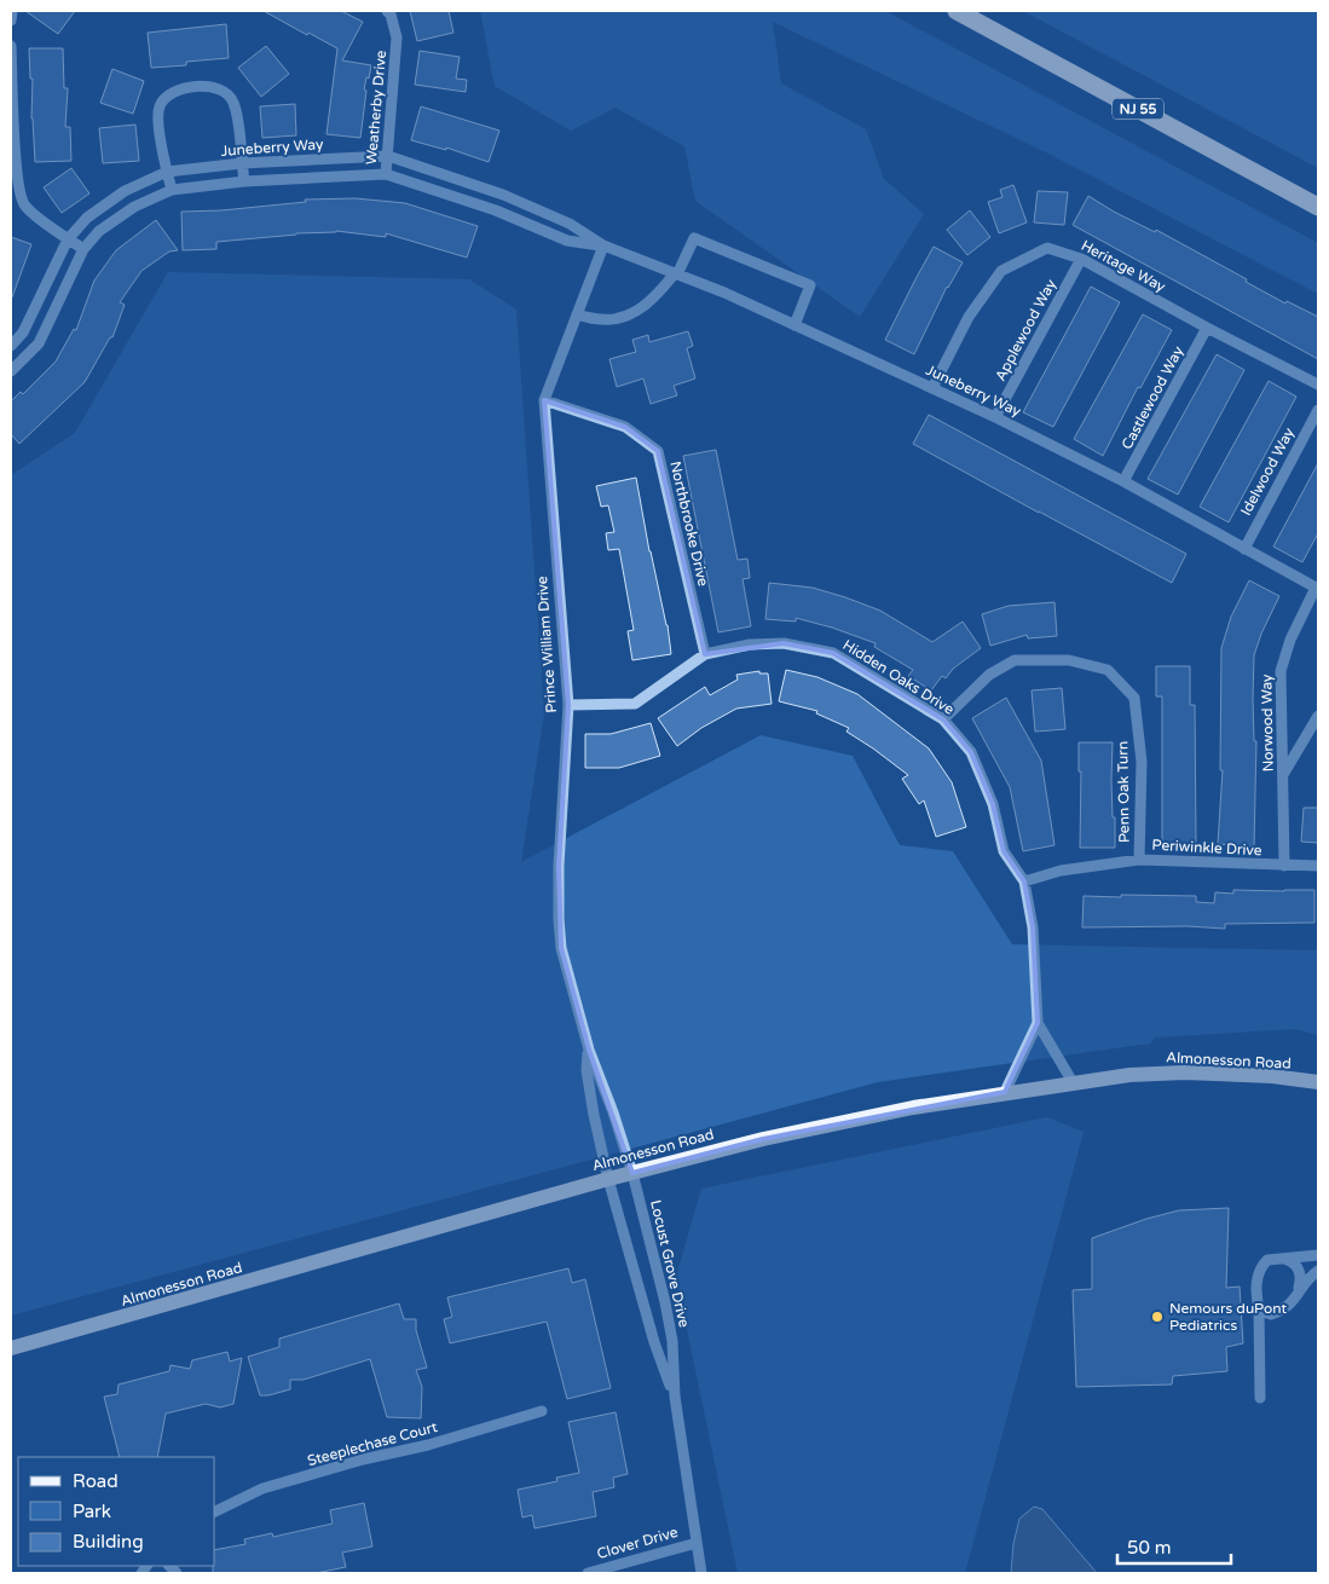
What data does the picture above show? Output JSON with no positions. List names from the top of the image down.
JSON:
{
  "streets": {
    "highway": ["NJ 55"],
    "main road": ["Almonesson Road"],
    "street": [
      "Weatherby Drive",
      "Juneberry Way",
      "Heritage Way",
      "Applewood Way",
      "Castlewood Way",
      "Idelwood Way",
      "Northbrooke Drive",
      "Prince William Drive",
      "Hidden Oaks Drive",
      "Norwood Way",
      "Penn Oak Turn",
      "Periwinkle Drive",
      "Locust Grove Drive",
      "Steeplechase Court",
      "Clover Drive"
    ]
  },
  "crossings": [
    ["Weatherby Drive", "Juneberry Way"],
    ["Juneberry Way", "Heritage Way"],
    ["Juneberry Way", "Applewood Way"],
    ["Juneberry Way", "Castlewood Way"],
    ["Juneberry Way", "Idelwood Way"],
    ["Juneberry Way", "Prince William Drive"],
    ["Juneberry Way", "Norwood Way"],
    ["Heritage Way", "Applewood Way"],
    ["Heritage Way", "Castlewood Way"],
    ["Northbrooke Drive", "Prince William Drive"],
    ["Northbrooke Drive", "Hidden Oaks Drive"],
    ["Prince William Drive", "Hidden Oaks Drive"],
    ["Prince William Drive", "Almonesson Road"],
    ["Prince William Drive", "Locust Grove Drive"],
    ["Hidden Oaks Drive", "Penn Oak Turn"],
    ["Hidden Oaks Drive", "Periwinkle Drive"],
    ["Hidden Oaks Drive", "Almonesson Road"],
    ["Norwood Way", "Periwinkle Drive"],
    ["Penn Oak Turn", "Periwinkle Drive"],
    ["Almonesson Road", "Locust Grove Drive"],
    ["Locust Grove Drive", "Clover Drive"]
  ],
  "places": ["Nemours duPont Pediatrics"],
  "legend": ["Road", "Park", "Building"],
  "scale_bar": "50 m"
}
